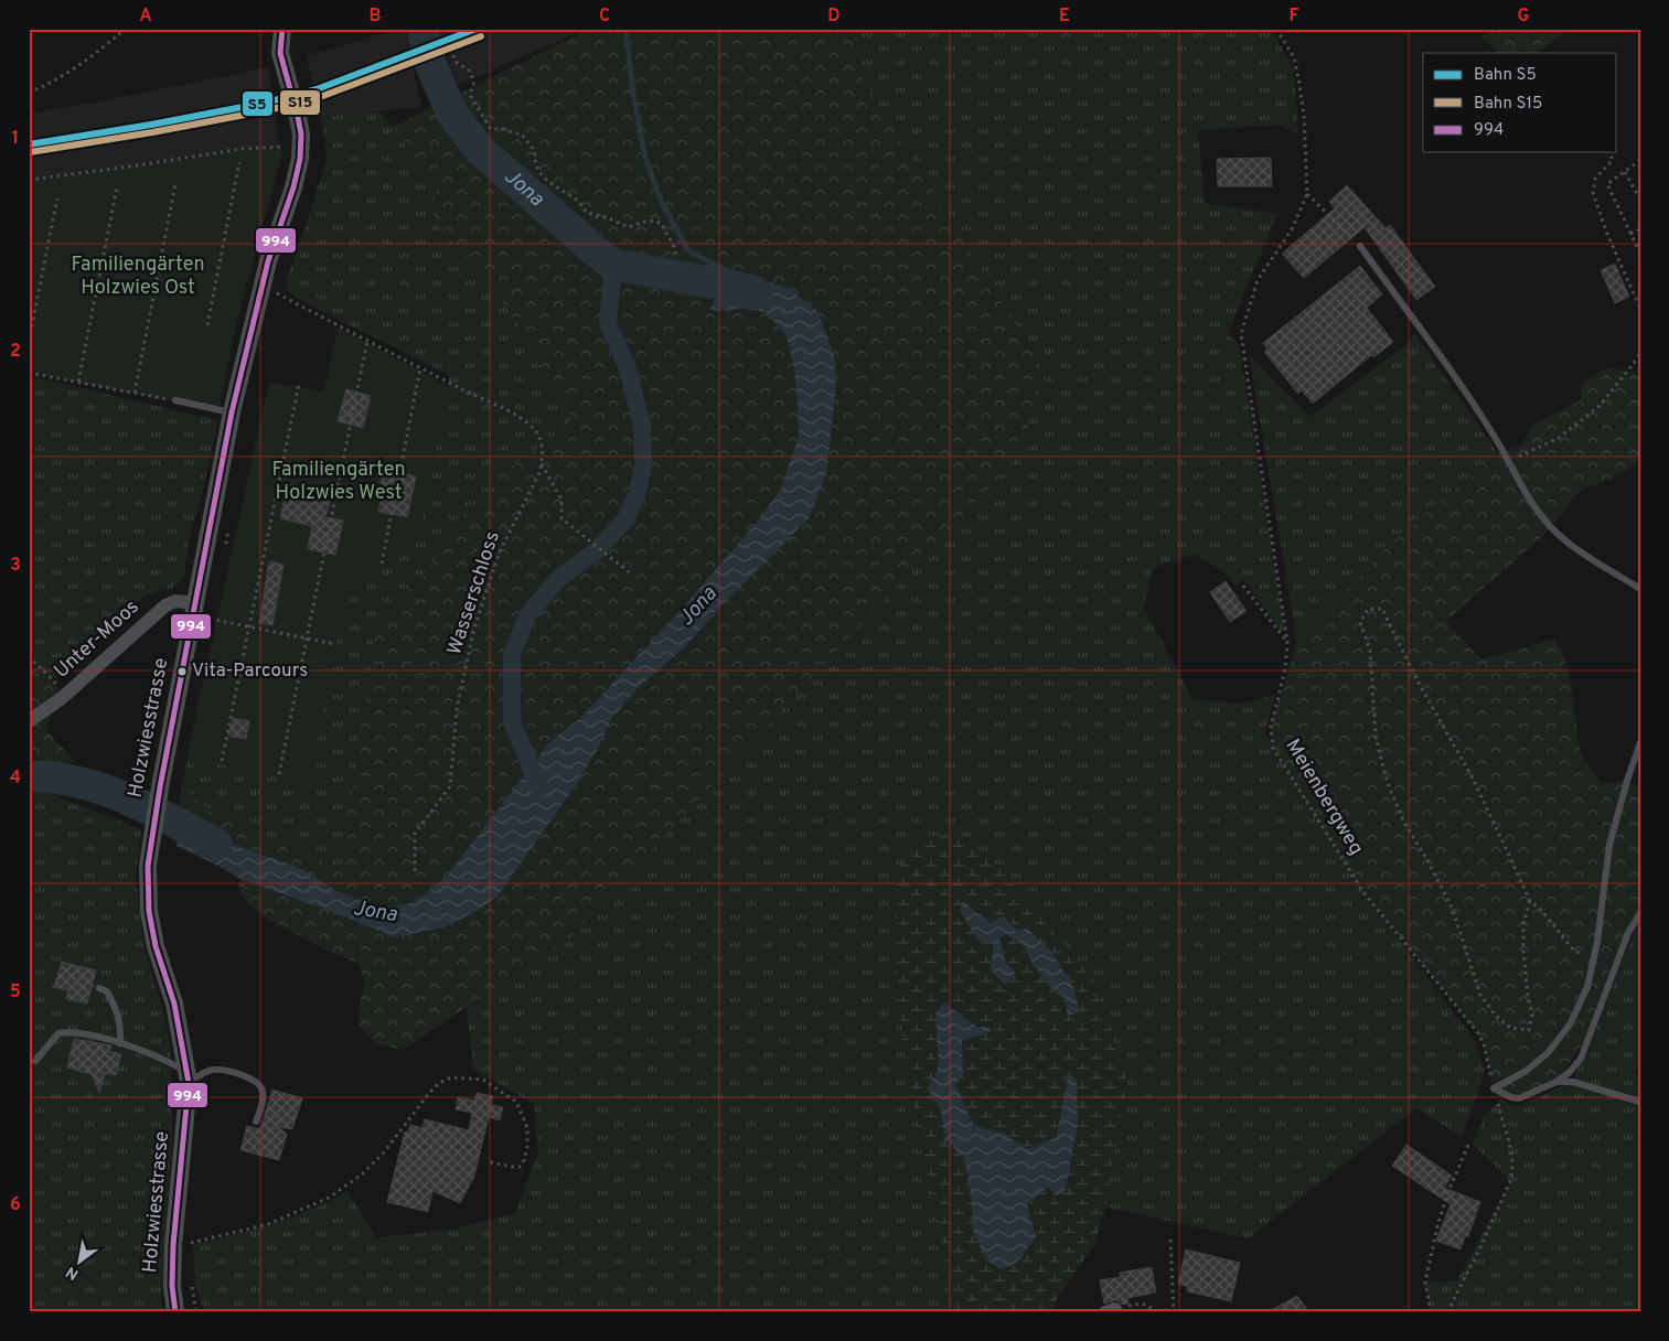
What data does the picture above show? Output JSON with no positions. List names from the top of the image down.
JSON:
{
  "streets": {
    "street": ["Unter-Moos", "Holzwiesstrasse"],
    "path": ["Wasserschloss", "Meienbergweg"]
  },
  "crossings": [
    ["Wasserschloss", "Holzwiesstrasse"],
    ["Unter-Moos", "Holzwiesstrasse"]
  ],
  "water": ["Jona"],
  "parks": ["Familiengärten Holzwies Ost", "Familiengärten Holzwies West"],
  "places": ["Vita-Parcours"],
  "lines": ["rail line S5", "transit line 994", "rail line S15"],
  "legend": ["Bahn S5", "Bahn S15", "994"],
  "north": "bottom left",
  "grid": {
    "columns": [
      "A",
      "B",
      "C",
      "D",
      "E",
      "F",
      "G"
    ],
    "rows": [
      "1",
      "2",
      "3",
      "4",
      "5",
      "6"
    ]
  }
}
